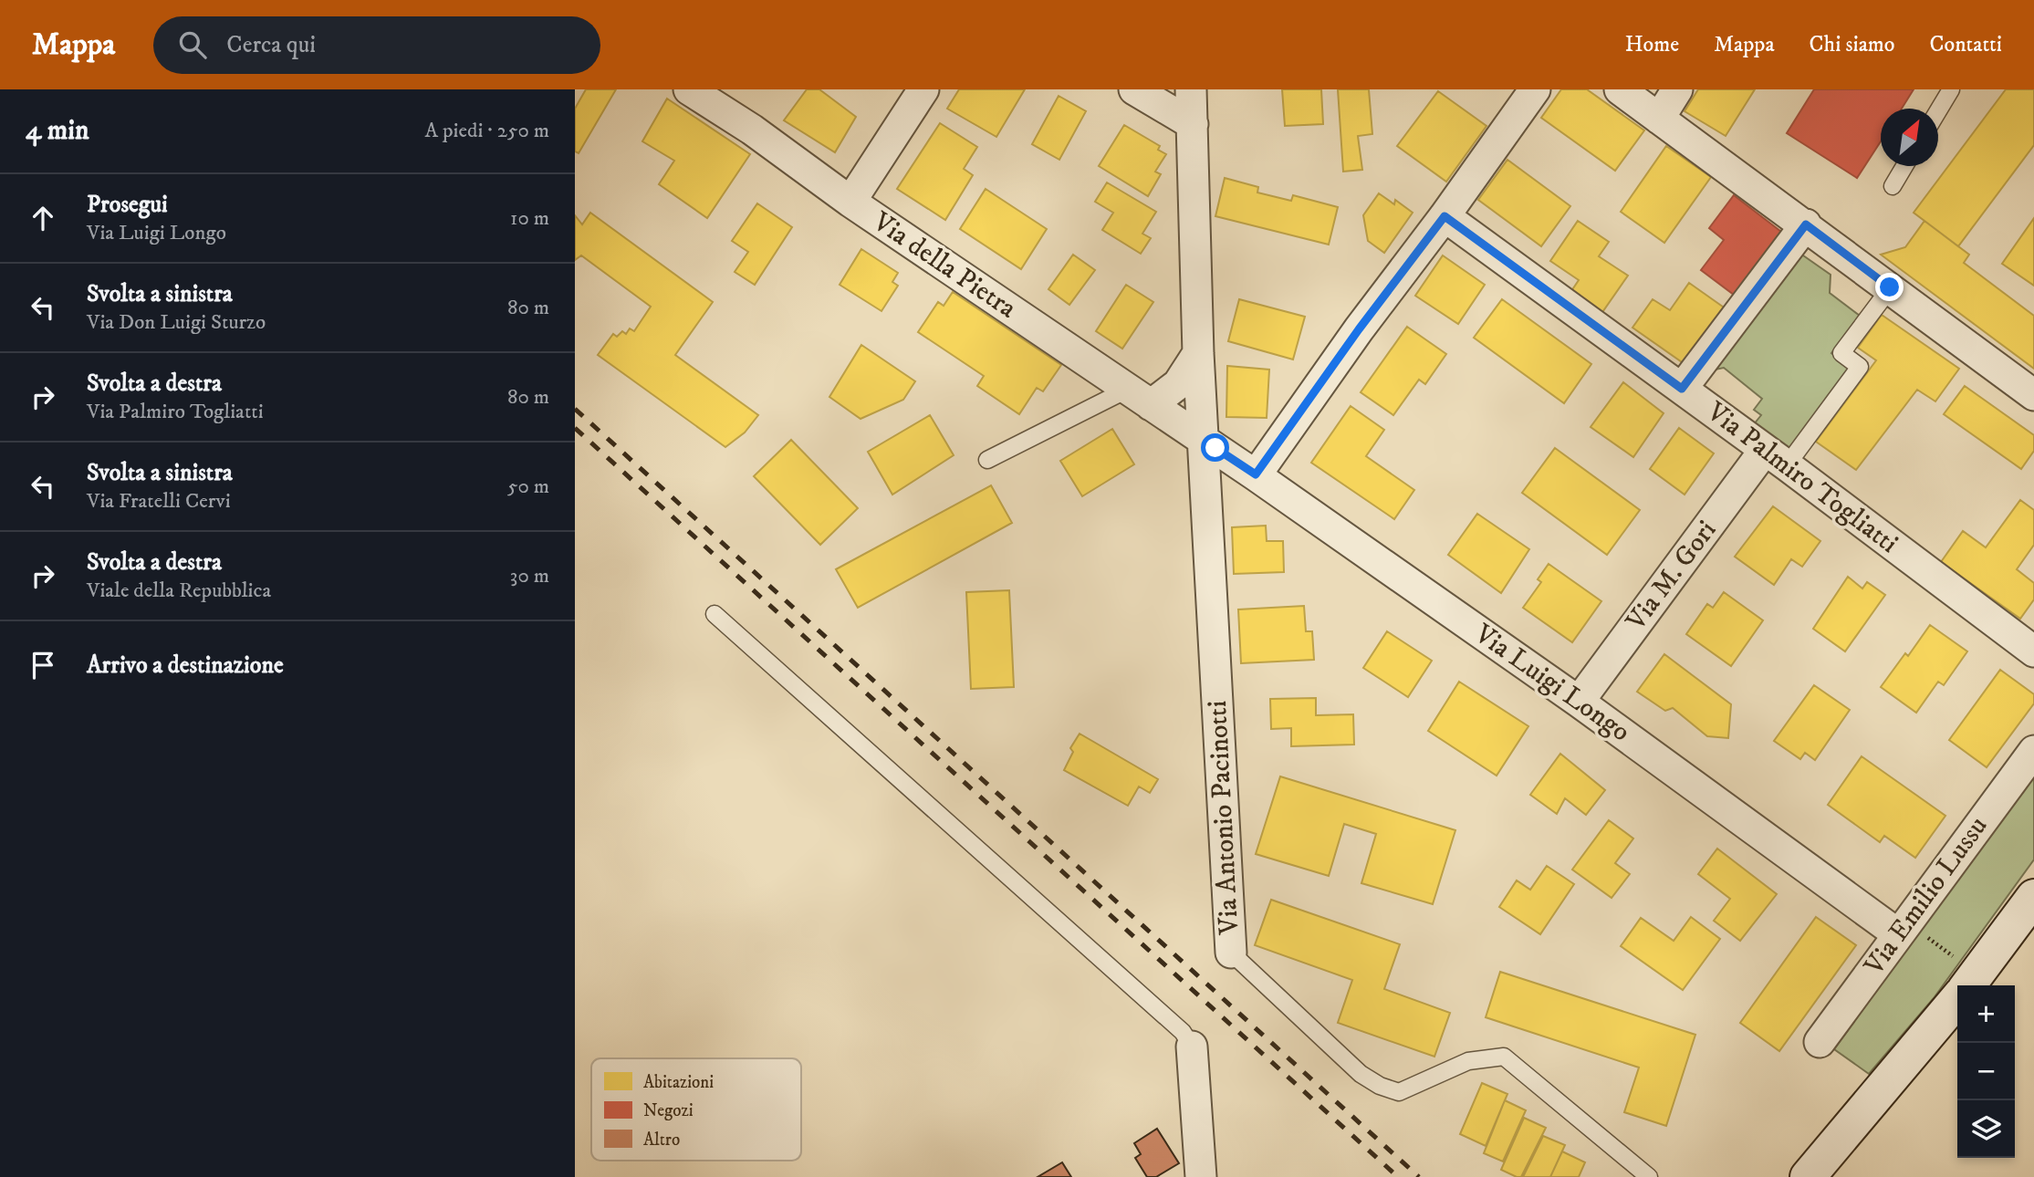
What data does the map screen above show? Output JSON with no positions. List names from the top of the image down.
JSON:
{
  "streets": {
    "street": [
      "Via della Pietra",
      "Via Palmiro Togliatti",
      "Via M. Gori",
      "Via Luigi Longo",
      "Via Antonio Pacinotti",
      "Via Emilio Lussu"
    ]
  },
  "crossings": [
    ["Via della Pietra", "Via Luigi Longo"],
    ["Via della Pietra", "Via Antonio Pacinotti"],
    ["Via Palmiro Togliatti", "Via M. Gori"],
    ["Via M. Gori", "Via Luigi Longo"],
    ["Via Luigi Longo", "Via Antonio Pacinotti"],
    ["Via Luigi Longo", "Via Emilio Lussu"]
  ],
  "legend": ["Abitazioni", "Negozi", "Altro"],
  "north": "top right",
  "page": {
    "header": "Mappa",
    "search": "Cerca qui",
    "nav": [
      "Home",
      "Mappa",
      "Chi siamo",
      "Contatti"
    ],
    "heading": ["4 min", "A piedi · 250 m"],
    "list": [
      ["Prosegui", "Via Luigi Longo", "10 m"],
      ["Svolta a sinistra", "Via Don Luigi Sturzo", "80 m"],
      ["Svolta a destra", "Via Palmiro Togliatti", "80 m"],
      ["Svolta a sinistra", "Via Fratelli Cervi", "50 m"],
      ["Svolta a destra", "Viale della Repubblica", "30 m"],
      "Arrivo a destinazione"
    ],
    "map_buttons": ["+", "−"]
  }
}
